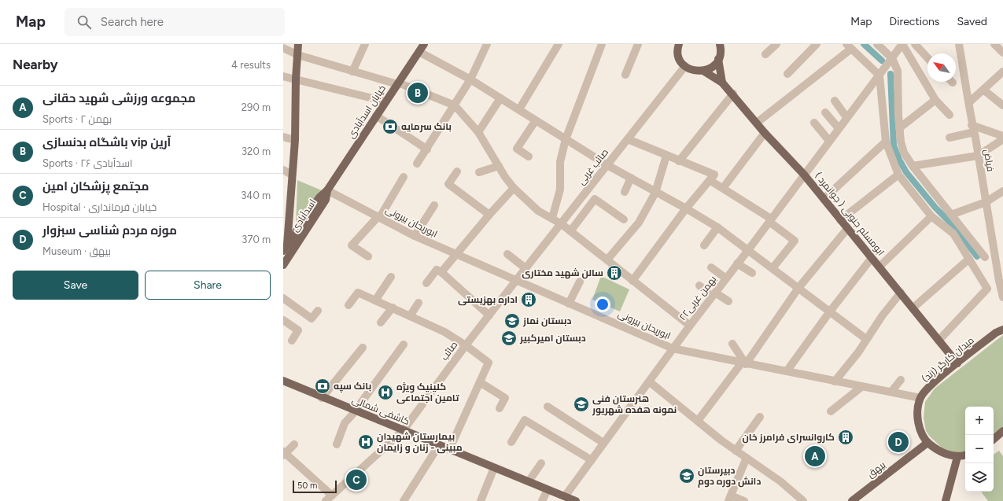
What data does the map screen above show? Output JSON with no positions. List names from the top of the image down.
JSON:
{
  "streets": {
    "main road": [
      "خیابان اسدآبادی",
      "ابومسلم جنوبی ( جوانمرد )",
      "اسدآبادی",
      "میدان کارگر (زند)",
      "کاشفی شمالی",
      "بیهق"
    ],
    "street": [
      "فیاض",
      "صائب غربی",
      "ابوریحان بیرونی",
      "۲۲بهمن غربی",
      "صائب"
    ]
  },
  "crossings": [
    ["خیابان اسدآبادی", "اسدآبادی"],
    ["خیابان اسدآبادی", "ابوریحان بیرونی"],
    ["صائب غربی", "ابومسلم جنوبی ( جوانمرد )"],
    ["صائب غربی", "ابوریحان بیرونی"],
    ["صائب غربی", "صائب"],
    ["ابومسلم جنوبی ( جوانمرد )", "۲۲بهمن غربی"],
    ["ابومسلم جنوبی ( جوانمرد )", "میدان کارگر (زند)"],
    ["اسدآبادی", "ابوریحان بیرونی"],
    ["ابوریحان بیرونی", "۲۲بهمن غربی"],
    ["ابوریحان بیرونی", "صائب"],
    ["ابوریحان بیرونی", "میدان کارگر (زند)"],
    ["۲۲بهمن غربی", "کاشفی شمالی"],
    ["صائب", "کاشفی شمالی"],
    ["میدان کارگر (زند)", "بیهق"]
  ],
  "places": {
    "bank": ["بانک سرمایه", "بانک سپه"],
    "building": ["سالن شهید مختاری", "اداره بهزیستی", "کاروانسرای فرامرز خان"],
    "school or university": [
      "دبستان نماز",
      "دبستان امیرکبیر",
      "هنرستان فنی نمونه هفده شهریور",
      "دبیرستان دانش دوره دوم"
    ],
    "hospital": ["کلینیک ویژه تامین اجتماعی", "بیمارستان شهیدان مبینی - زنان و زایمان"]
  },
  "scale_bar": "50 m",
  "north": "top left",
  "page": {
    "header": "Map",
    "search": "Search here",
    "nav": ["Map", "Directions", "Saved"],
    "heading": ["Nearby", "4 results"],
    "pins": [
      "B",
      "D",
      "A",
      "C"
    ],
    "list": [
      {
        "mark": "A",
        "name": "مجموعه ورزشی شهید حقانی",
        "note": "Sports · بهمن ۲",
        "value": "290 m"
      },
      {
        "mark": "B",
        "name": "باشگاه بدنسازی vip آرین",
        "note": "Sports · اسدآبادی ۲۶",
        "value": "320 m"
      },
      {
        "mark": "C",
        "name": "مجتمع پزشکان امین",
        "note": "Hospital · خیابان فرمانداری",
        "value": "340 m"
      },
      {
        "mark": "D",
        "name": "موزه مردم شناسی سبزوار",
        "note": "Museum · بیهق",
        "value": "370 m"
      }
    ],
    "buttons": ["Save", "Share"],
    "map_buttons": ["+", "−"],
    "scale": "50 m"
  }
}
